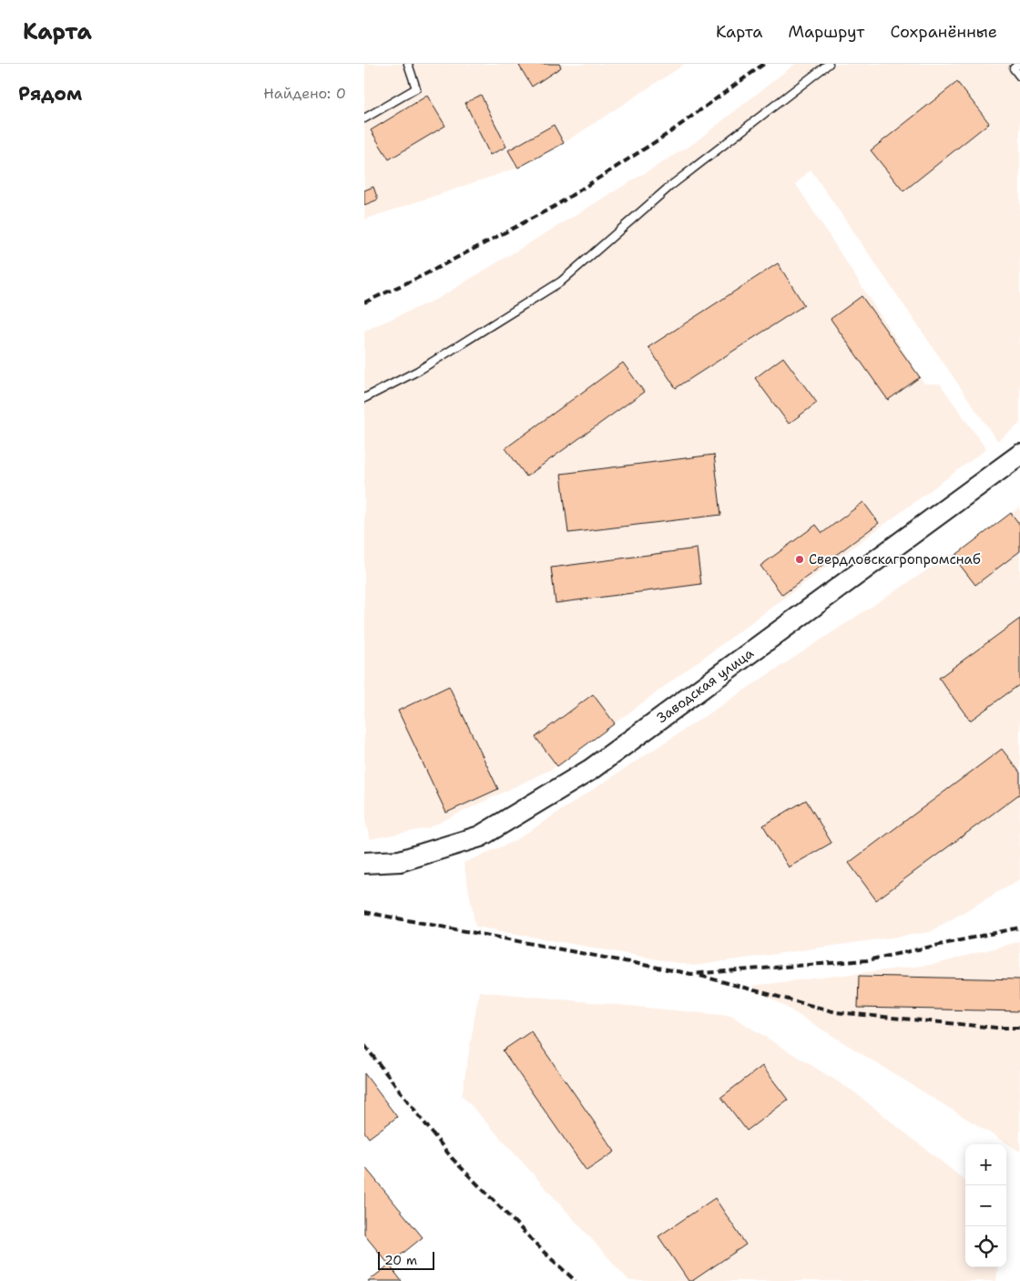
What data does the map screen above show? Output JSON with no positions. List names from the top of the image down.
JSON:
{
  "streets": {
    "street": ["Заводская улица"]
  },
  "places": ["Свердловскагропромснаб"],
  "scale_bar": "20 m",
  "page": {
    "header": "Карта",
    "nav": ["Карта", "Маршрут", "Сохранённые"],
    "heading": ["Рядом", "Найдено: 0"],
    "map_buttons": ["+", "−"],
    "scale": "20 m"
  }
}
